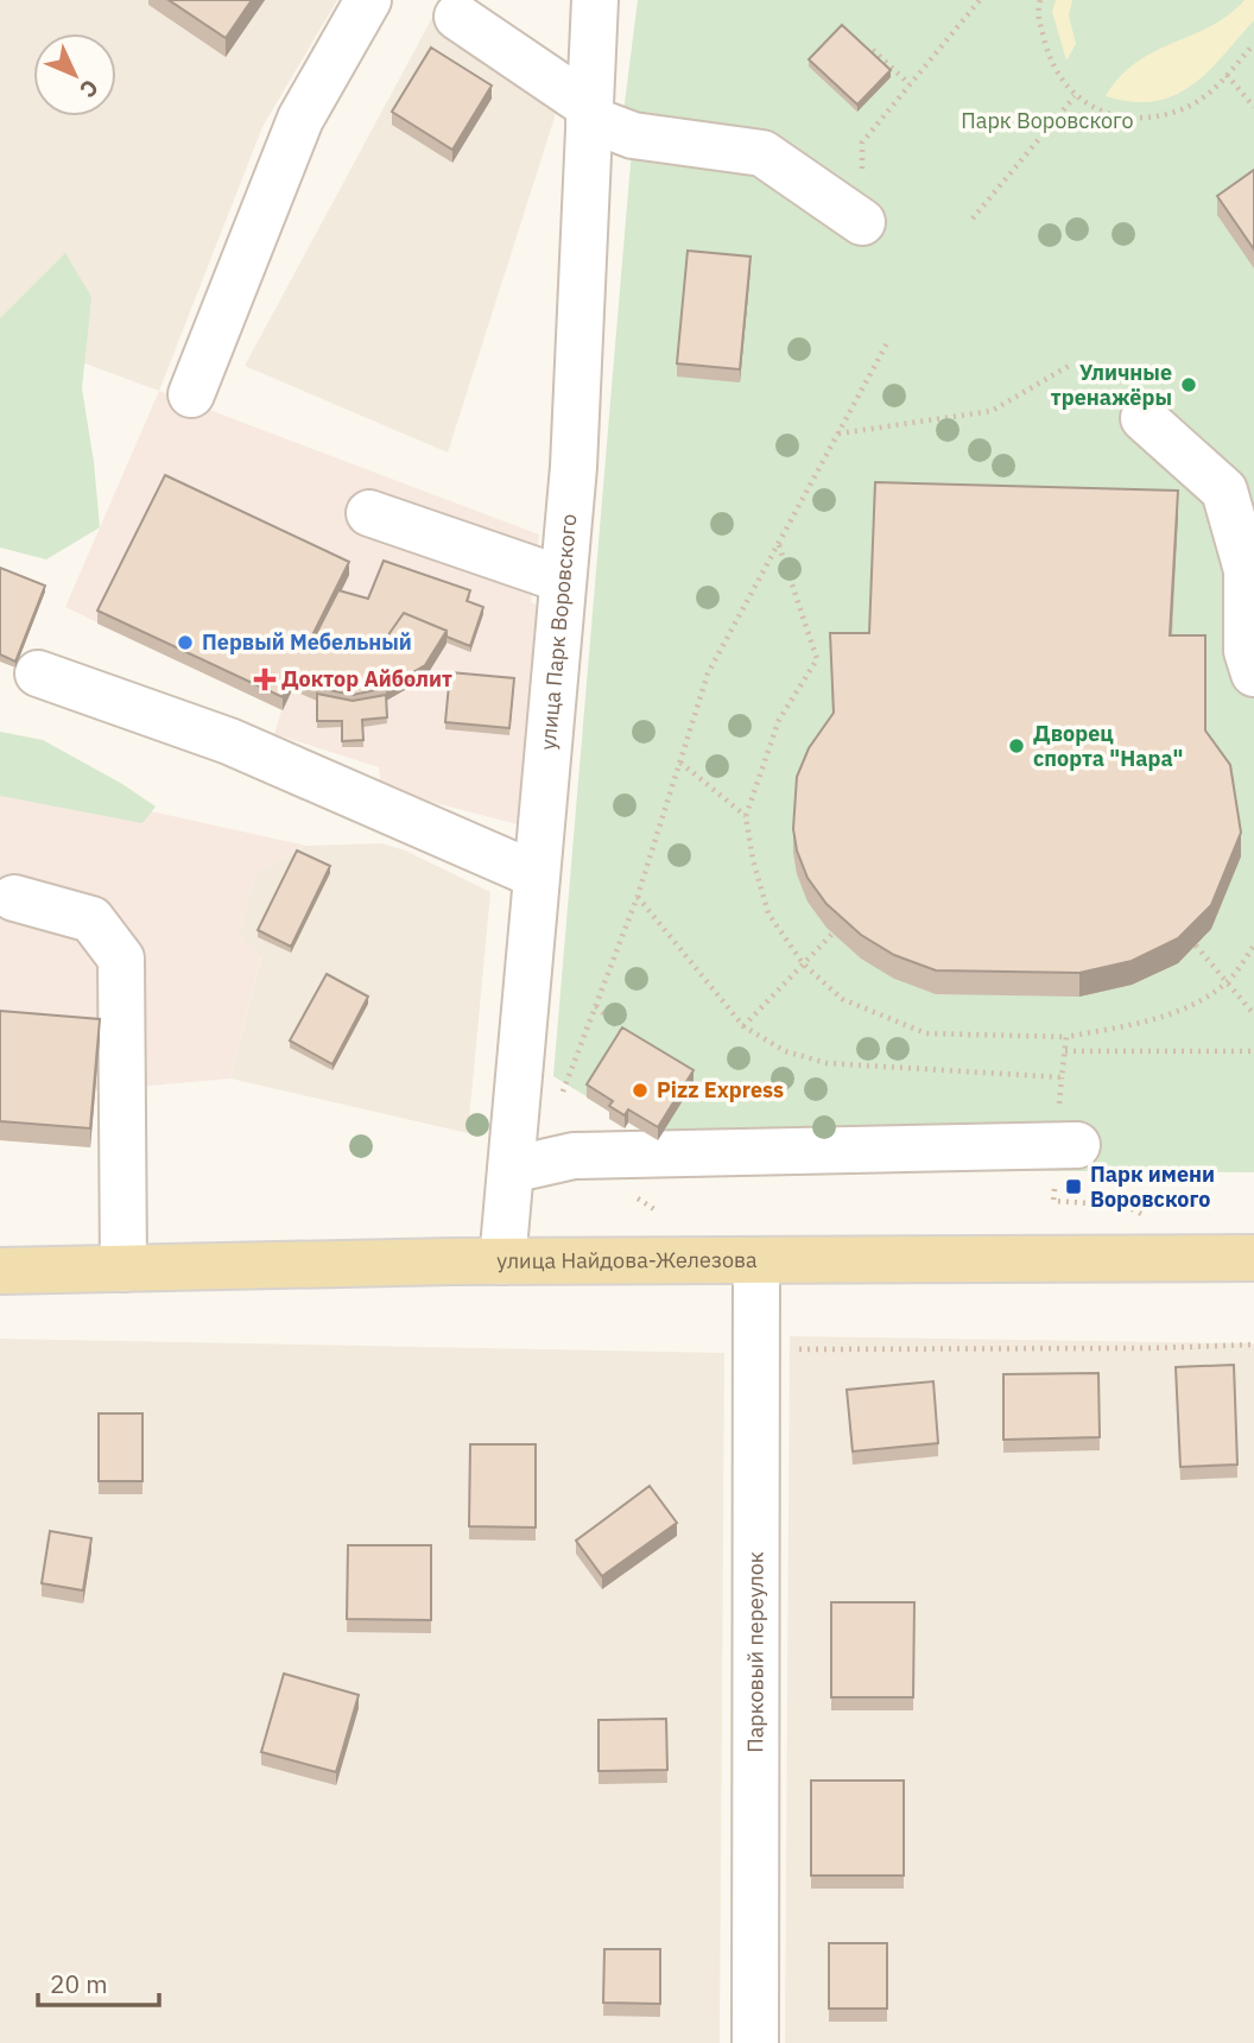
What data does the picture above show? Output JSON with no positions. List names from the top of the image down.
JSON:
{
  "streets": {
    "main road": ["улица Найдова-Железова"],
    "street": ["улица Парк Воровского", "Парковый переулок"]
  },
  "crossings": [
    ["улица Парк Воровского", "улица Найдова-Железова"],
    ["улица Найдова-Железова", "Парковый переулок"]
  ],
  "parks": ["Парк Воровского"],
  "places": {
    "other": [
      "Уличные тренажёры",
      "Первый Мебельный",
      "Дворец спорта \"Нара\"",
      "Pizz Express"
    ],
    "health": ["Доктор Айболит"],
    "transit": ["Парк имени Воровского"]
  },
  "scale_bar": "20 m",
  "north": "bottom right"
}
